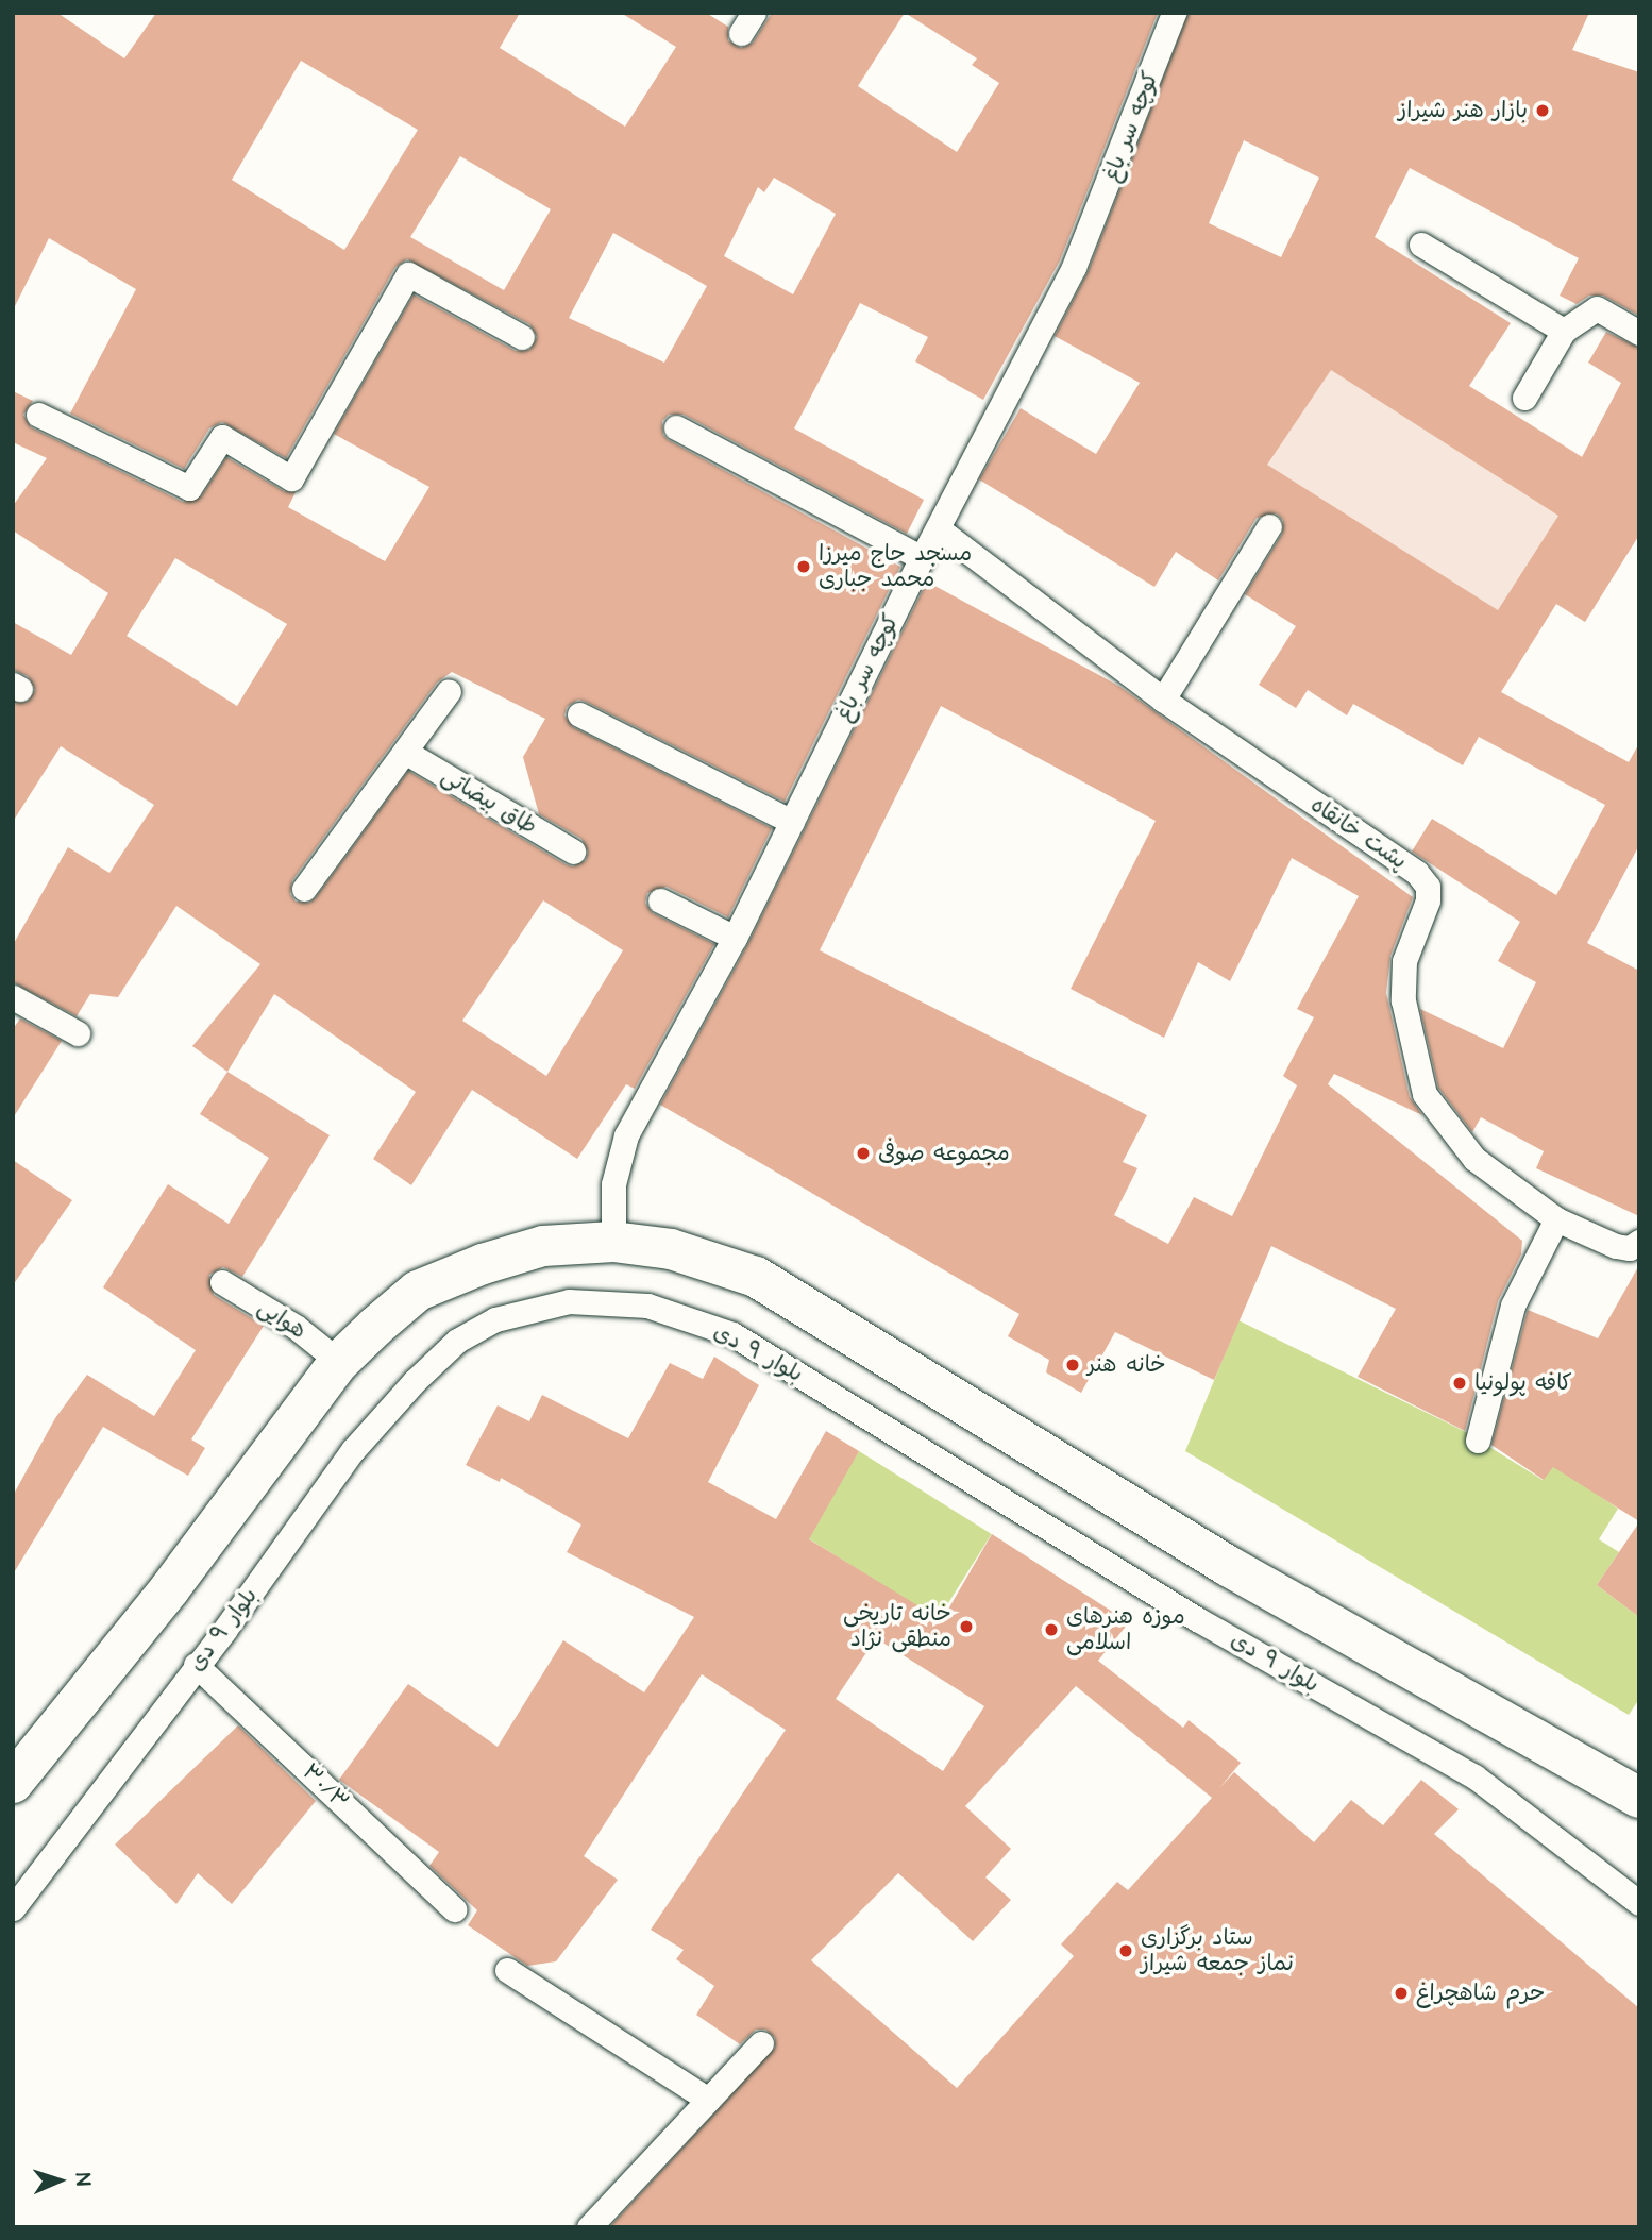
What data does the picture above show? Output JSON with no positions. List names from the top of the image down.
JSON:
{
  "streets": {
    "lane": [
      "کوچه سر باغ",
      "طاق بیضاتی",
      "پشت خانقاه",
      "هوایی",
      "بلوار ۹ دی",
      "۳۰/۳"
    ]
  },
  "crossings": [
    ["کوچه سر باغ", "پشت خانقاه"],
    ["بلوار ۹ دی", "۳۰/۳"]
  ],
  "places": [
    "بازار هنر شیراز",
    "مسجد حاج میرزا محمد جباری",
    "مجموعه صوفی",
    "خانه هنر",
    "کافه پولونیا",
    "خانه تاریخی منطقی نژاد",
    "موزه هنرهای اسلامی",
    "ستاد برگزاری نماز جمعه شیراز",
    "حرم شاهچراغ"
  ],
  "north": "right"
}
